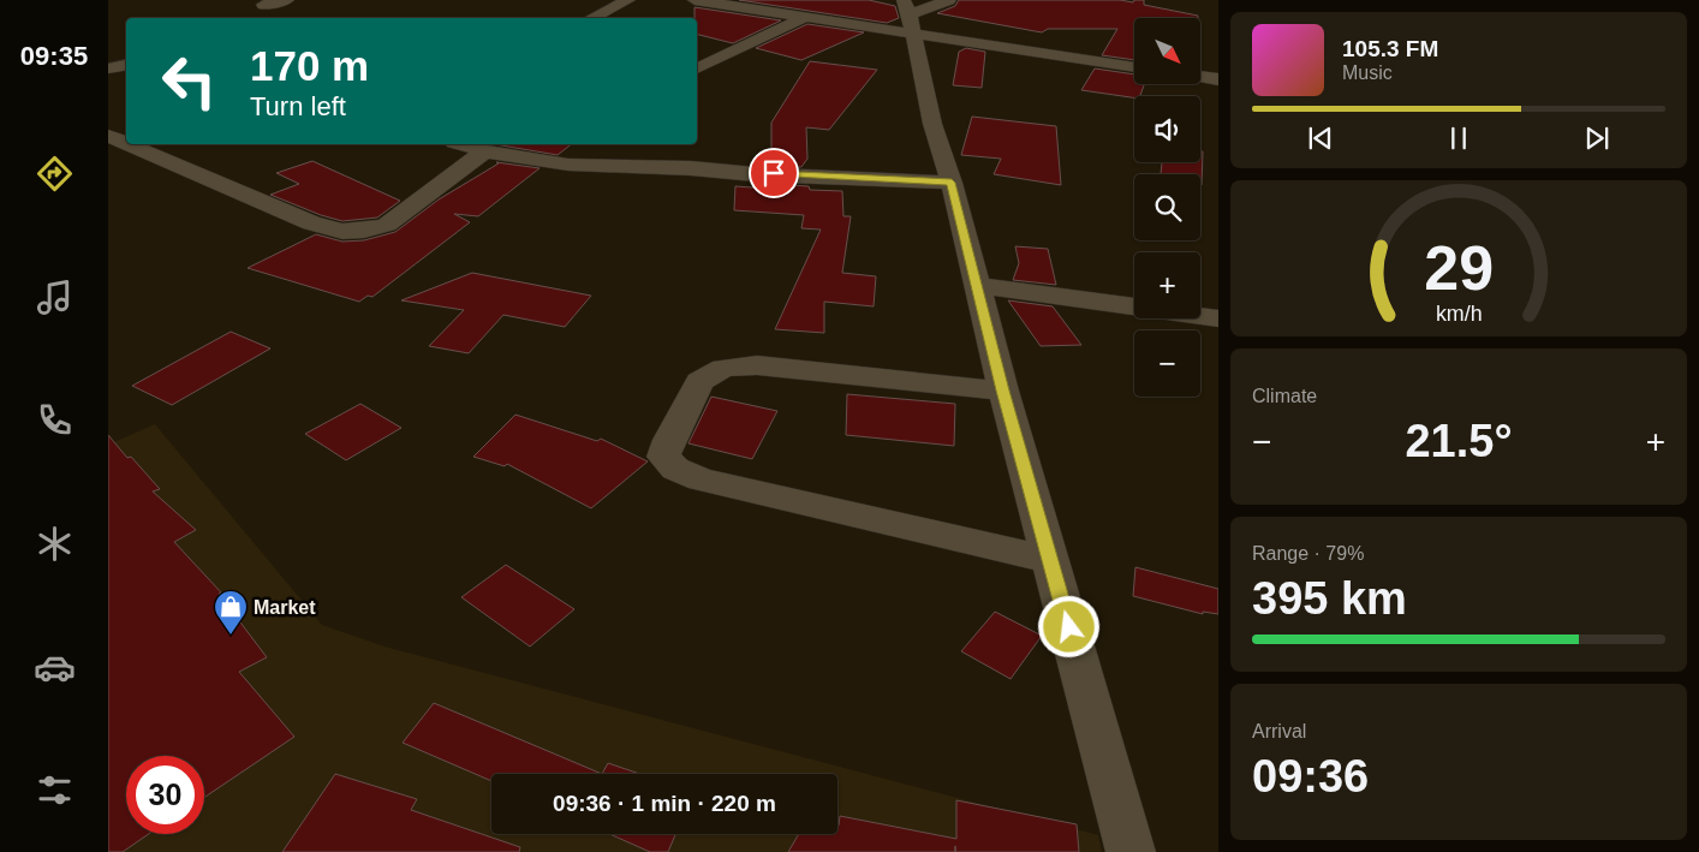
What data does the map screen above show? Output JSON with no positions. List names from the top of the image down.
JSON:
{
  "places": {
    "shop": ["Market"]
  },
  "north": "bottom right",
  "page": {
    "tabs": "09:35",
    "map_buttons": ["+", "−"],
    "turn": ["170 m", "Turn left"],
    "song": ["105.3 FM", "Music"],
    "tile": [
      "Climate",
      ["Range · 79%", "395 km"],
      ["Arrival", "09:36"]
    ],
    "heat": ["−", "21.5°", "+"],
    "limit": "30",
    "trip": "09:36 · 1 min · 220 m",
    "gauge": ["29", "km/h"]
  }
}
